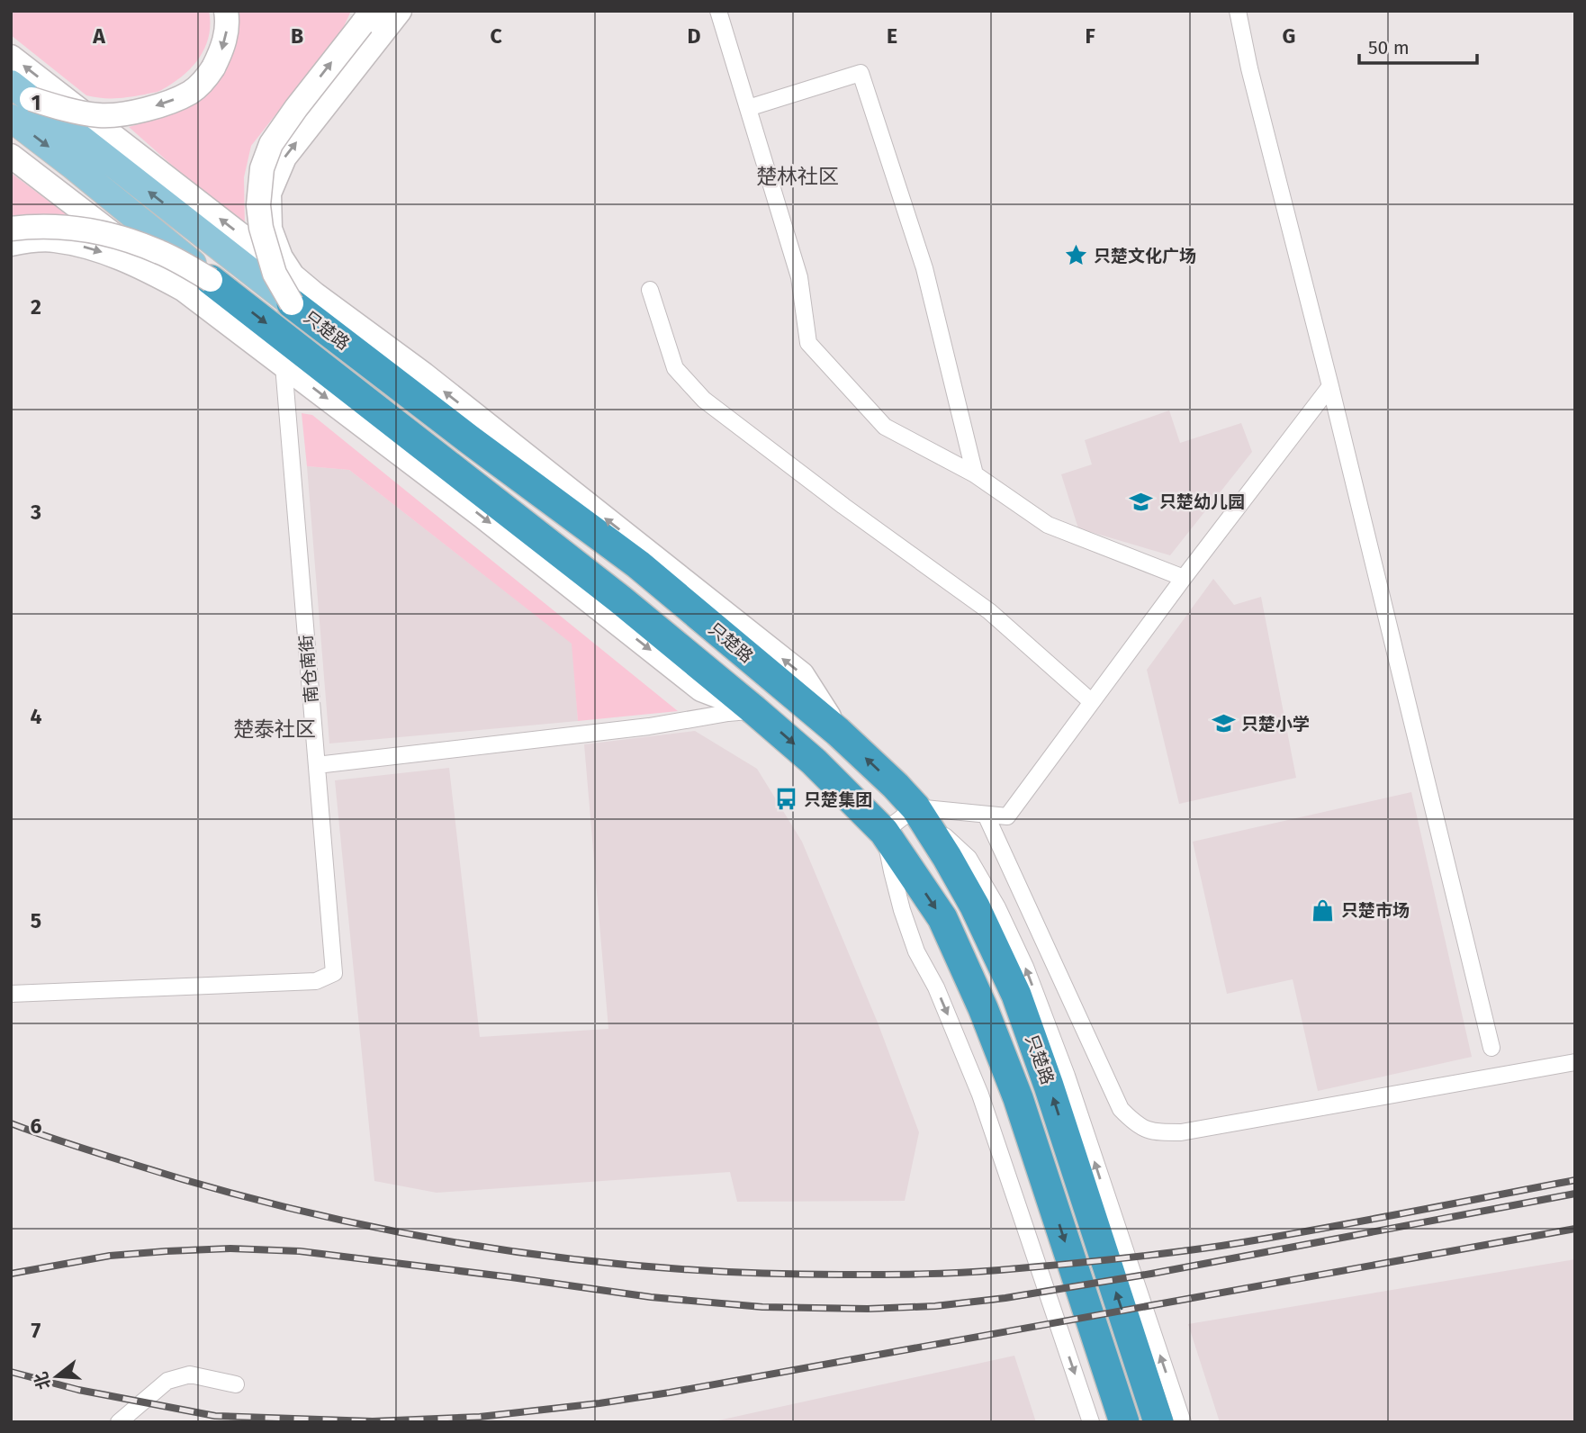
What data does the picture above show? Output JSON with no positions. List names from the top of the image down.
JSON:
{
  "streets": {
    "highway": ["只楚路"],
    "street": ["南仓南街"]
  },
  "districts": ["楚林社区", "楚泰社区"],
  "places": {
    "place": ["只楚文化广场"],
    "school or university": ["只楚幼儿园", "只楚小学"],
    "bus stop": ["只楚集团"],
    "shop": ["只楚市场"]
  },
  "scale_bar": "50 m",
  "north": "left",
  "grid": {
    "columns": [
      "A",
      "B",
      "C",
      "D",
      "E",
      "F",
      "G"
    ],
    "rows": [
      "1",
      "2",
      "3",
      "4",
      "5",
      "6",
      "7"
    ]
  }
}
